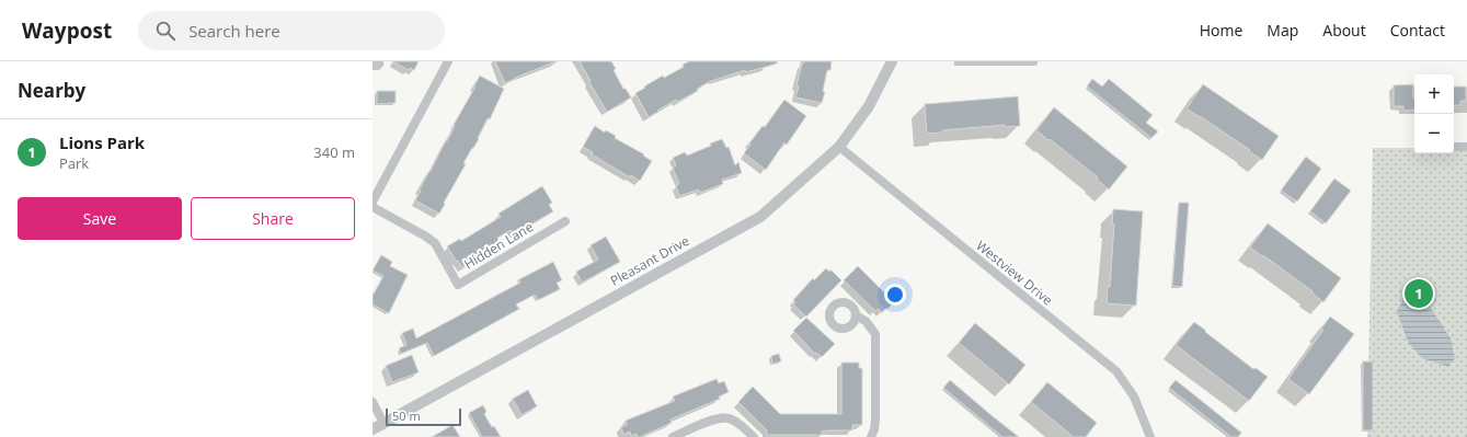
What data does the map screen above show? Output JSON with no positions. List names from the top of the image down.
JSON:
{
  "streets": {
    "street": ["Hidden Lane", "Pleasant Drive", "Westview Drive"]
  },
  "crossings": [
    ["Pleasant Drive", "Westview Drive"]
  ],
  "scale_bar": "50 m",
  "page": {
    "header": "Waypost",
    "search": "Search here",
    "nav": [
      "Home",
      "Map",
      "About",
      "Contact"
    ],
    "heading": "Nearby",
    "map_buttons": ["+", "−"],
    "list": [
      {
        "mark": "1",
        "name": "Lions Park",
        "note": "Park",
        "value": "340 m"
      }
    ],
    "buttons": ["Save", "Share"],
    "pins": "1",
    "scale": "50 m"
  }
}
